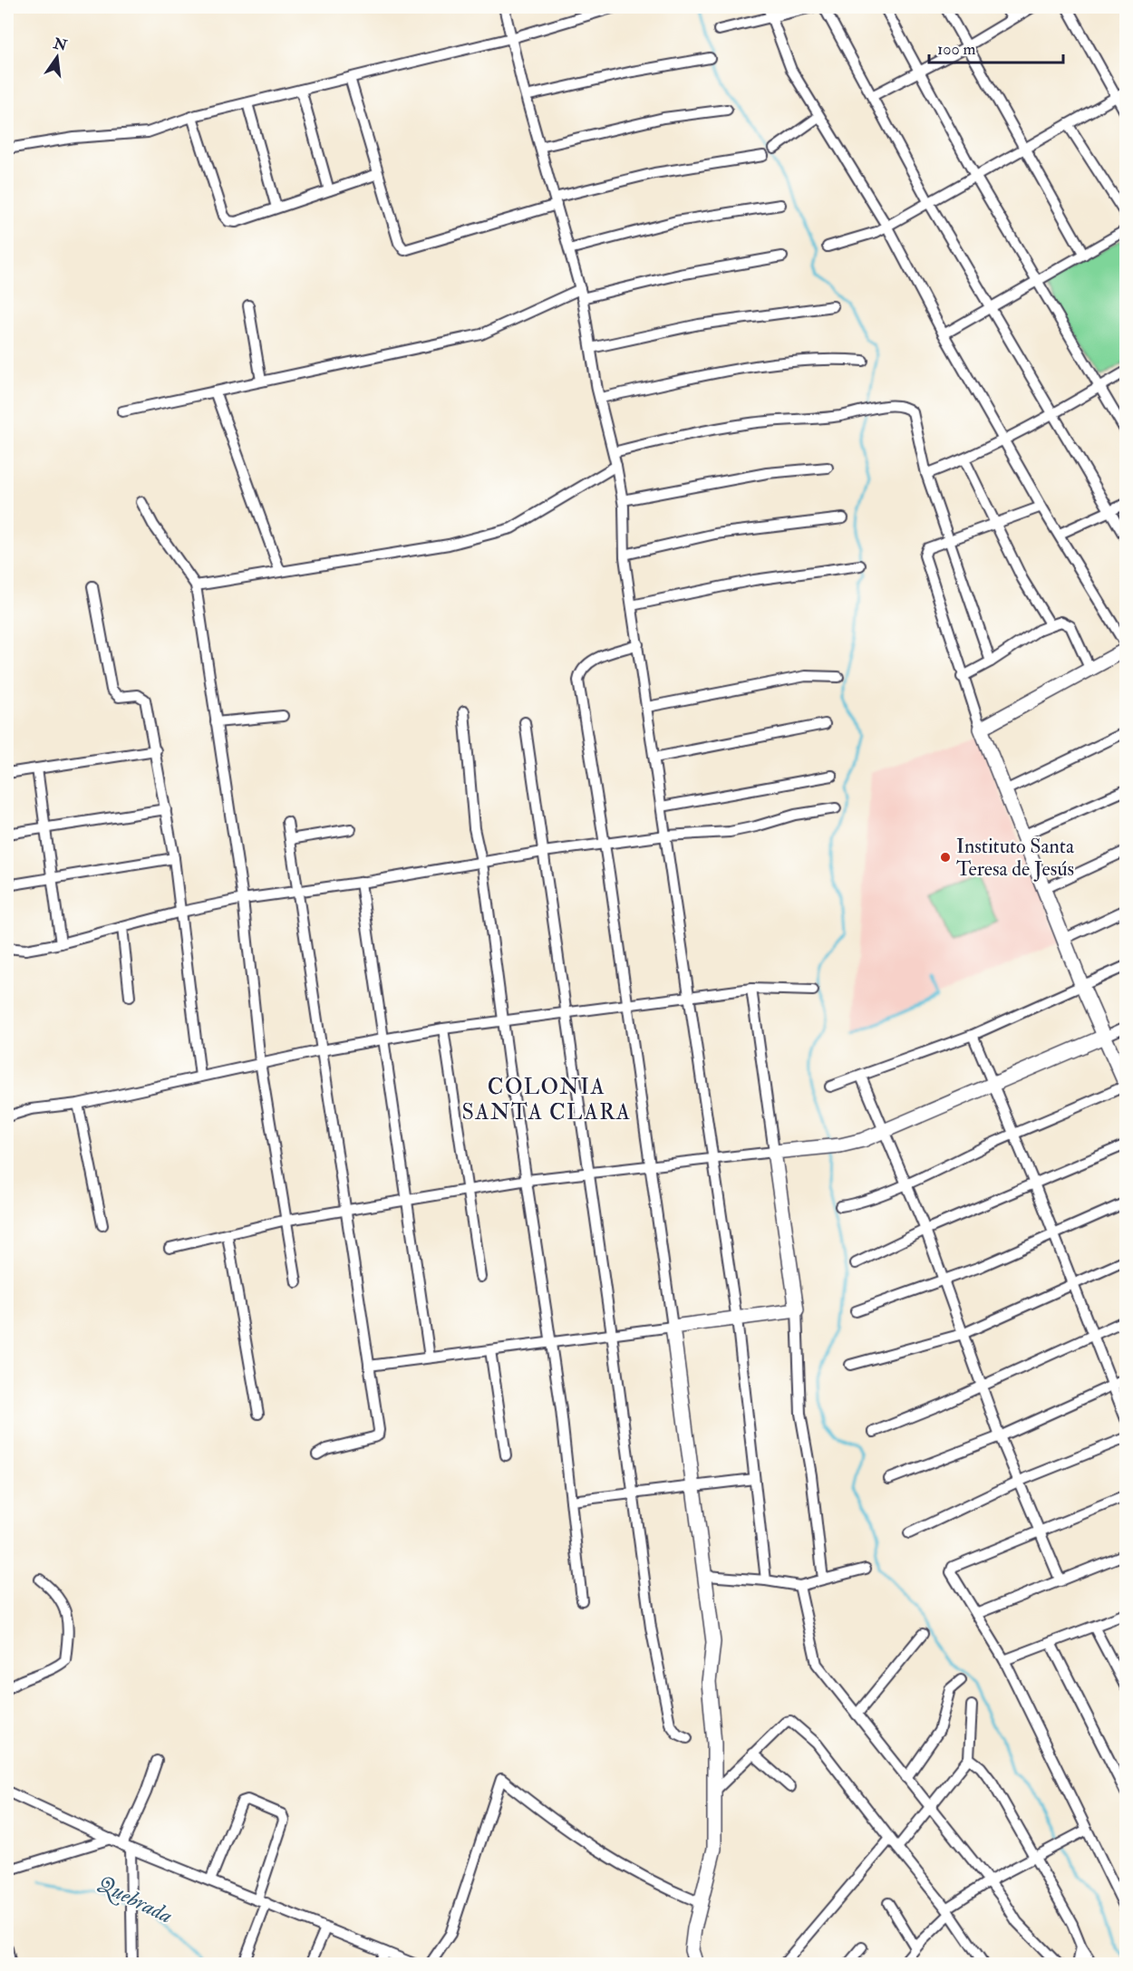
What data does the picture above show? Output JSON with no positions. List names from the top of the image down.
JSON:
{
  "districts": ["COLONIA SANTA CLARA"],
  "water": ["Quebrada"],
  "places": ["Instituto Santa Teresa de Jesús"],
  "scale_bar": "100 m",
  "north": "top"
}
